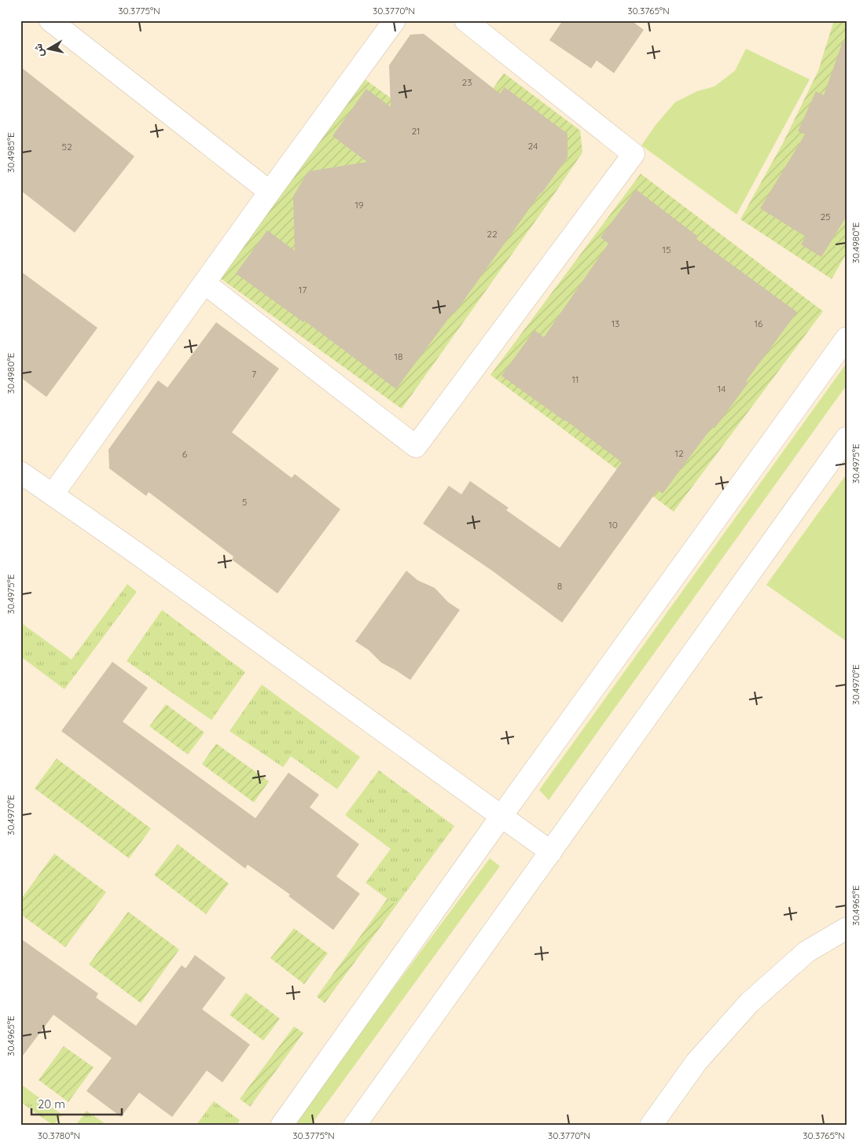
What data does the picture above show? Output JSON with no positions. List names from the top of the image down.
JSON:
{
  "house_numbers": [
    "23",
    "21",
    "24",
    "52",
    "19",
    "25",
    "22",
    "15",
    "17",
    "13",
    "16",
    "18",
    "7",
    "11",
    "14",
    "12",
    "6",
    "5",
    "10",
    "8"
  ],
  "scale_bar": "20 m",
  "north": "left",
  "coordinates": [
    "30.3775°N",
    "30.3770°N",
    "30.3765°N",
    "30.4985°E",
    "30.4980°E",
    "30.4975°E",
    "30.4970°E",
    "30.4965°E",
    "30.3780°N"
  ]
}
